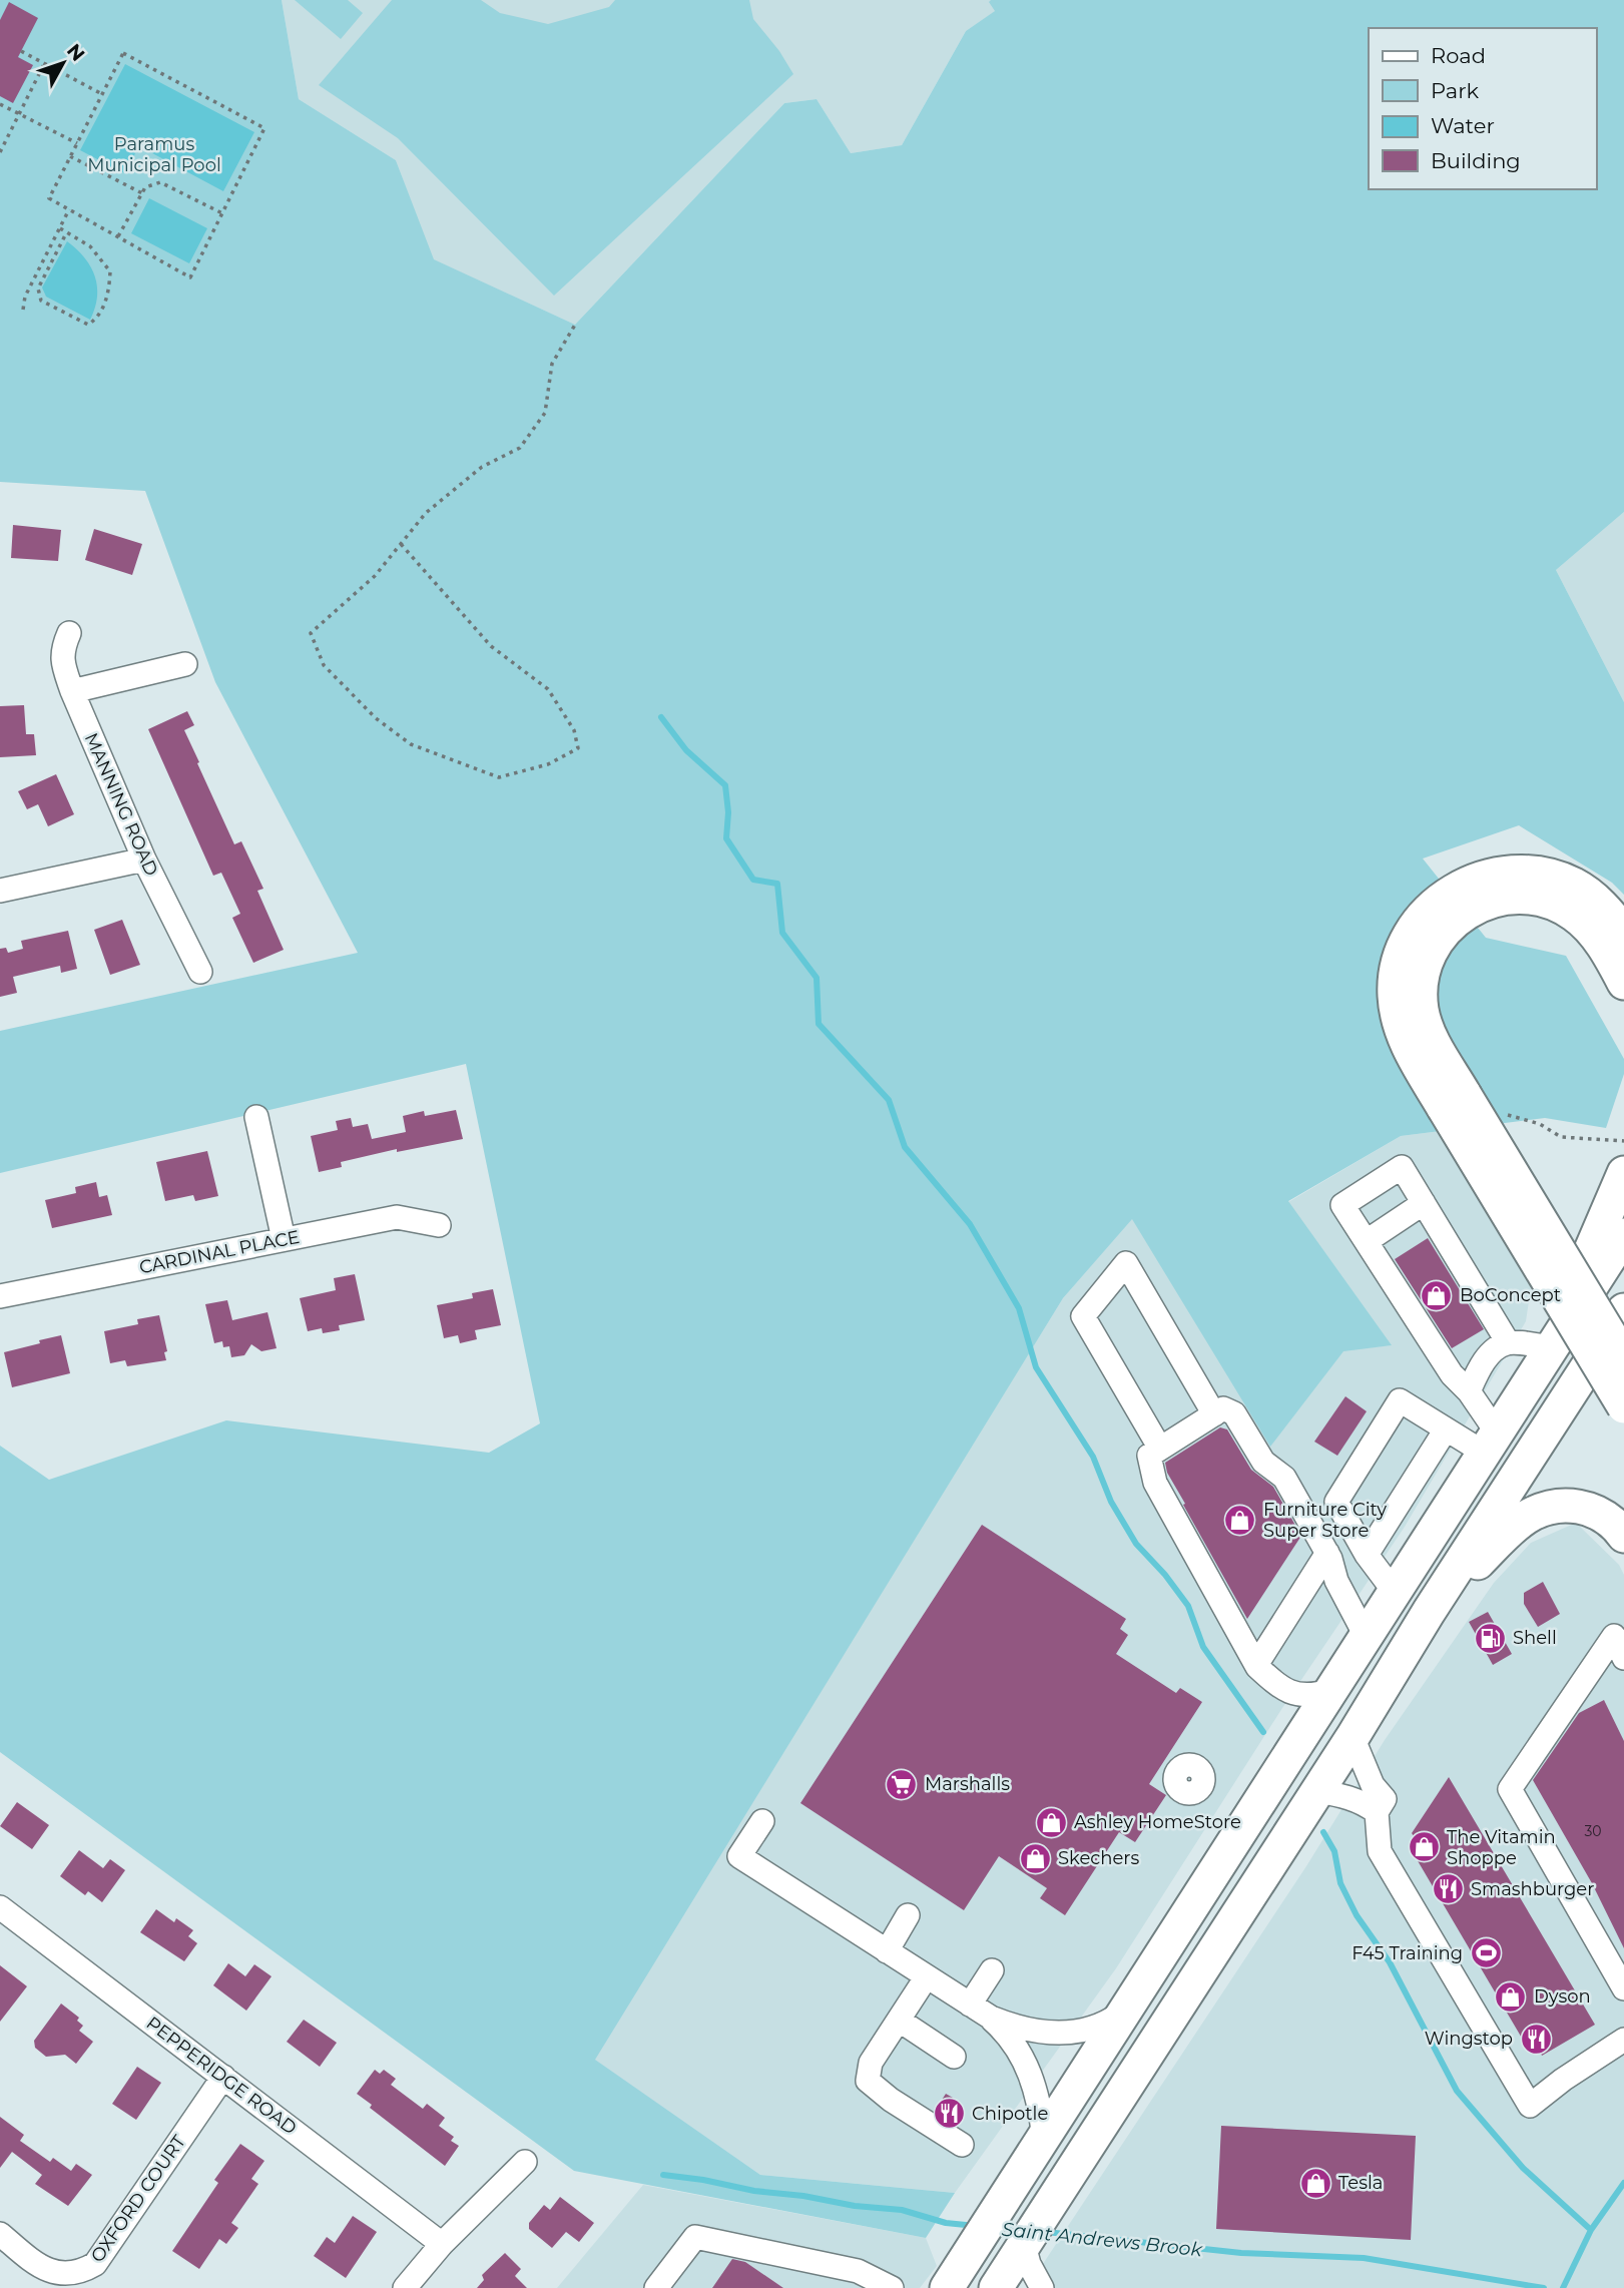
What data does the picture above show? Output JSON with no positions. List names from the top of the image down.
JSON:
{
  "streets": {
    "street": [
      "MANNING ROAD",
      "CARDINAL PLACE",
      "PEPPERIDGE ROAD",
      "OXFORD COURT"
    ]
  },
  "crossings": [
    ["PEPPERIDGE ROAD", "OXFORD COURT"]
  ],
  "water": ["Saint Andrews Brook"],
  "parks": ["Paramus Municipal Pool"],
  "places": {
    "shop": [
      "BoConcept",
      "Furniture City Super Store",
      "Ashley HomeStore",
      "The Vitamin Shoppe",
      "Skechers",
      "Dyson",
      "Tesla"
    ],
    "fuel station": ["Shell"],
    "supermarket": ["Marshalls"],
    "restaurant": ["Smashburger", "Wingstop", "Chipotle"],
    "sports": ["F45 Training"]
  },
  "house_numbers": ["30"],
  "legend": [
    "Road",
    "Park",
    "Water",
    "Building"
  ],
  "north": "top right"
}
